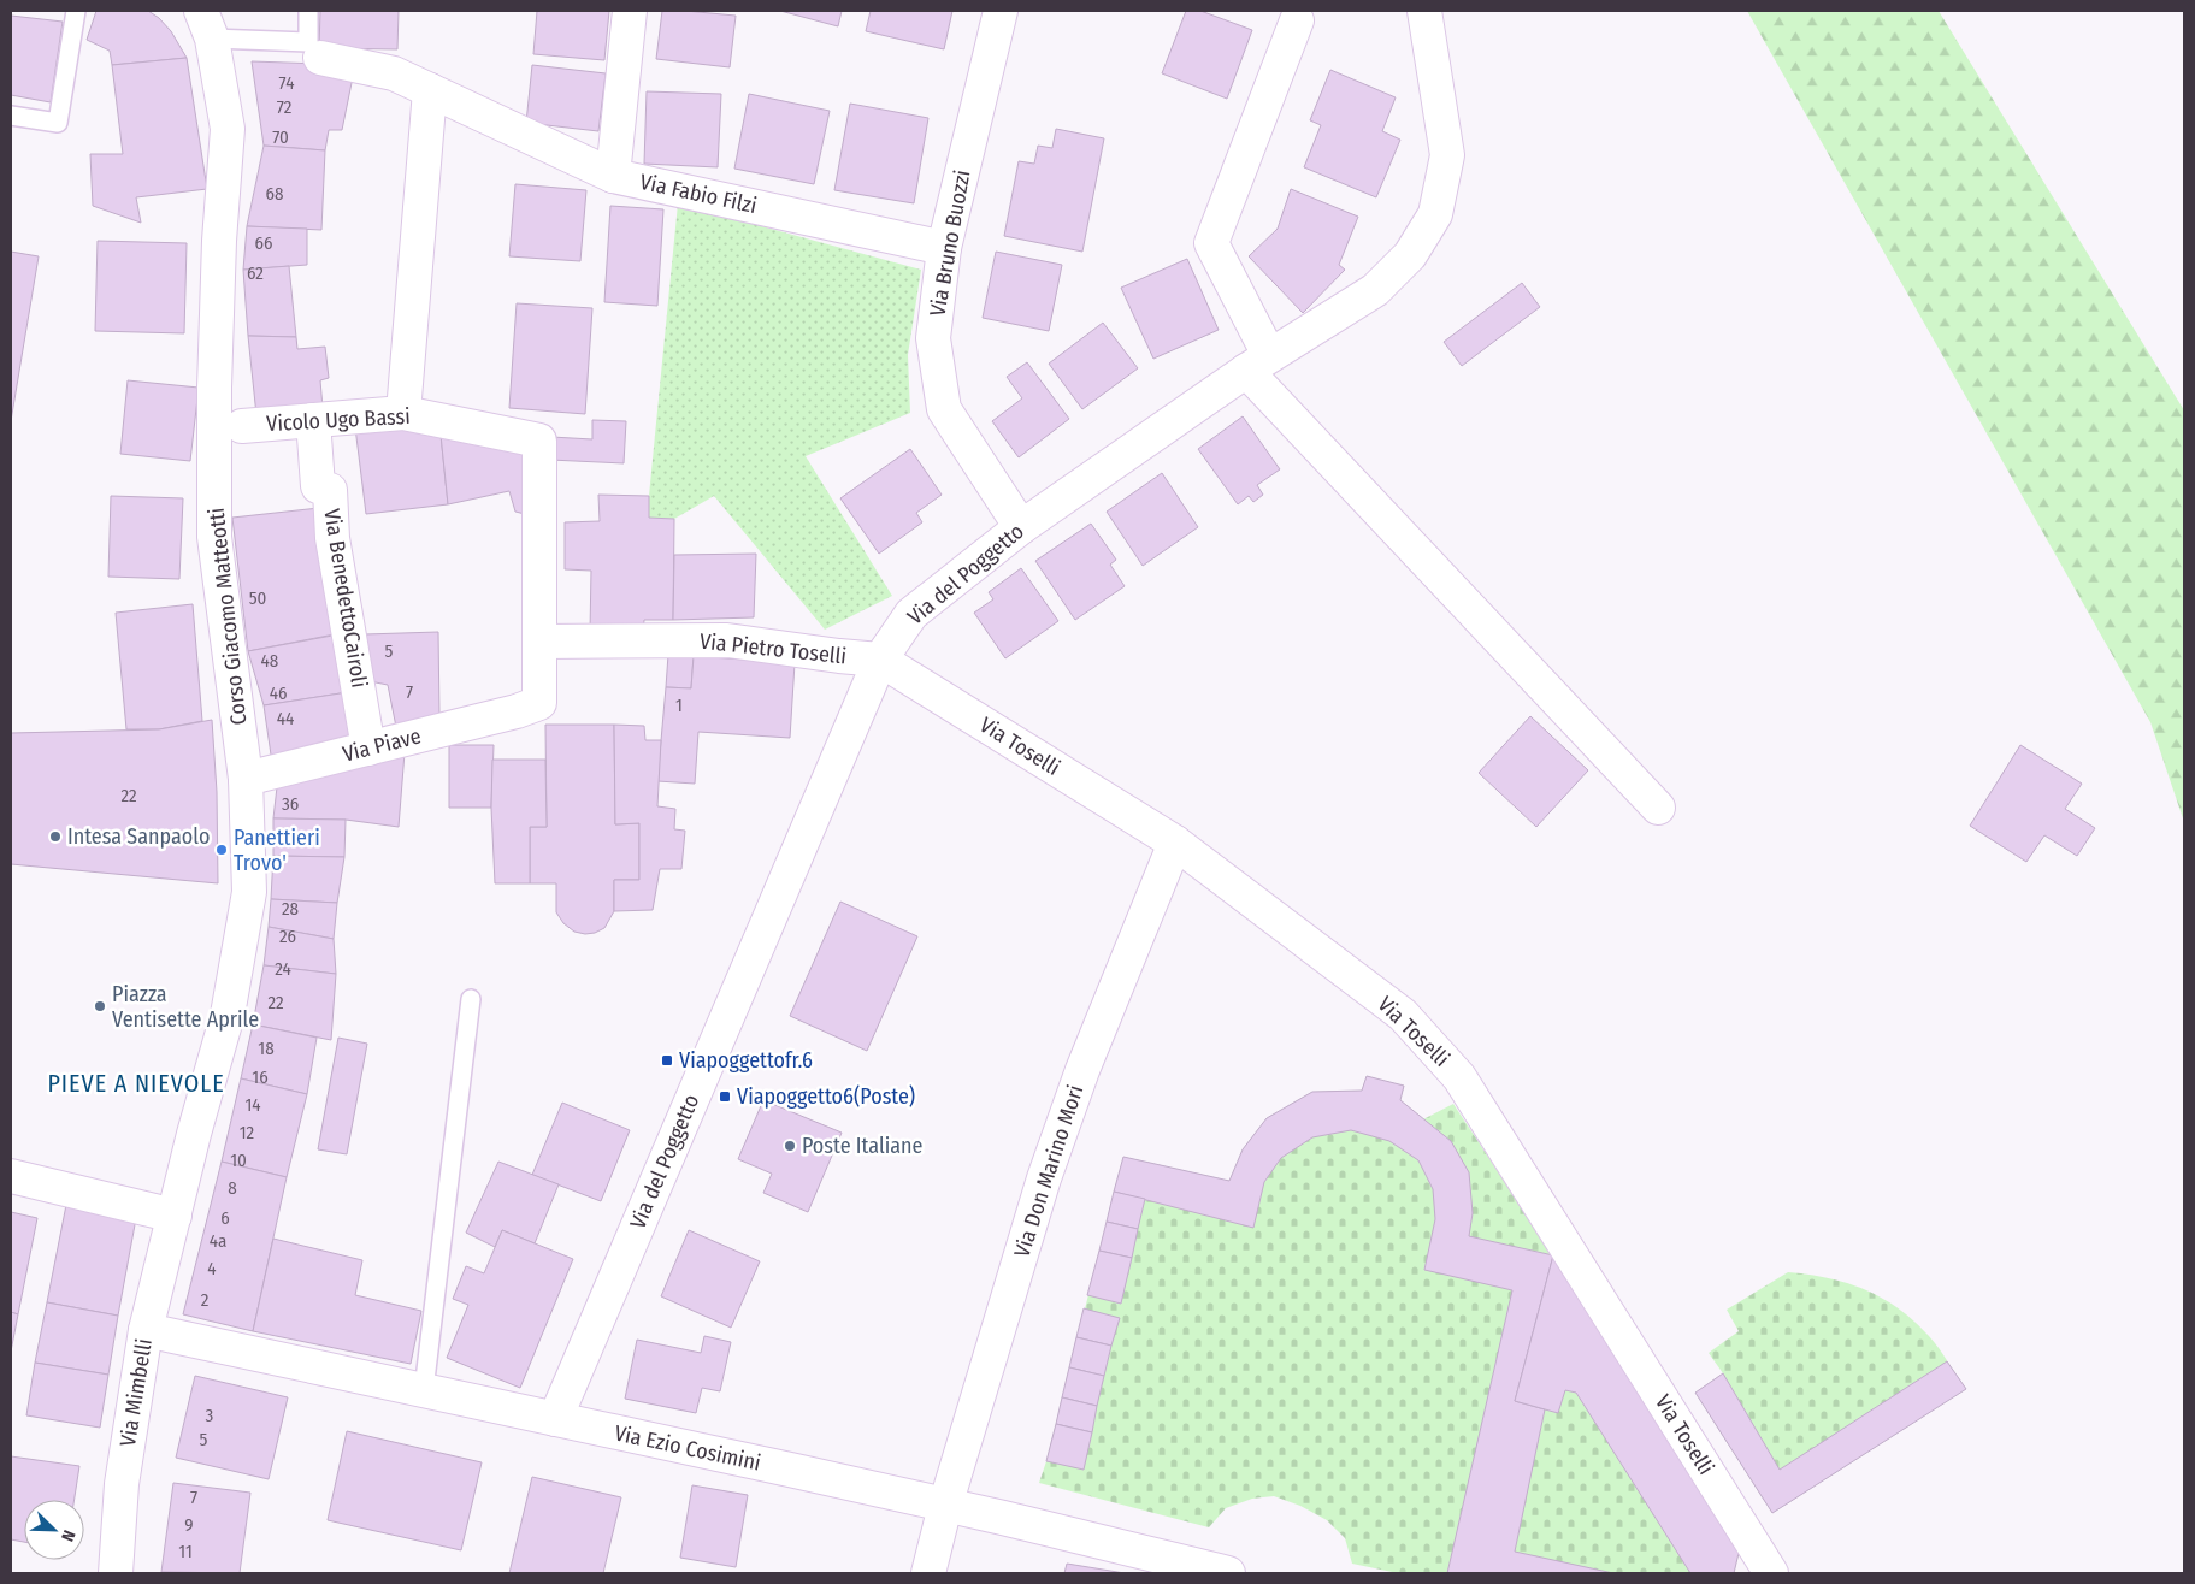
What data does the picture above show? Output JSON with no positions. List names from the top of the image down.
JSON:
{
  "streets": {
    "street": [
      "Via Fabio Filzi",
      "Via Bruno Buozzi",
      "Vicolo Ugo Bassi",
      "Via del Poggetto",
      "Via BenedettoCairoli",
      "Corso Giacomo Matteotti",
      "Via Pietro Toselli",
      "Via Piave",
      "Via Toselli",
      "Via Don Marino Mori",
      "Via Mimbelli",
      "Via Ezio Cosimini"
    ]
  },
  "crossings": [
    ["Via Fabio Filzi", "Via Bruno Buozzi"],
    ["Via Bruno Buozzi", "Via del Poggetto"],
    ["Vicolo Ugo Bassi", "Via BenedettoCairoli"],
    ["Vicolo Ugo Bassi", "Via Pietro Toselli"],
    ["Vicolo Ugo Bassi", "Via Piave"],
    ["Via del Poggetto", "Via Pietro Toselli"],
    ["Via del Poggetto", "Via Toselli"],
    ["Via del Poggetto", "Via Ezio Cosimini"],
    ["Via BenedettoCairoli", "Via Piave"],
    ["Corso Giacomo Matteotti", "Via Piave"],
    ["Corso Giacomo Matteotti", "Via Mimbelli"],
    ["Via Pietro Toselli", "Via Piave"],
    ["Via Pietro Toselli", "Via Toselli"],
    ["Via Toselli", "Via Don Marino Mori"],
    ["Via Don Marino Mori", "Via Ezio Cosimini"],
    ["Via Mimbelli", "Via Ezio Cosimini"]
  ],
  "districts": ["PIEVE A NIEVOLE"],
  "places": {
    "other": [
      "Intesa Sanpaolo",
      "Panettieri Trovo'",
      "Piazza Ventisette Aprile",
      "Poste Italiane"
    ],
    "transit": ["Viapoggettofr.6", "Viapoggetto6(Poste)"]
  },
  "house_numbers": [
    "74",
    "72",
    "70",
    "68",
    "66",
    "62",
    "50",
    "5",
    "48",
    "7",
    "46",
    "1",
    "44",
    "22",
    "36",
    "28",
    "26",
    "24",
    "22",
    "18",
    "16",
    "14",
    "12",
    "10",
    "8",
    "6",
    "4a",
    "4",
    "2",
    "3",
    "5",
    "7",
    "9",
    "11"
  ],
  "north": "bottom right"
}
